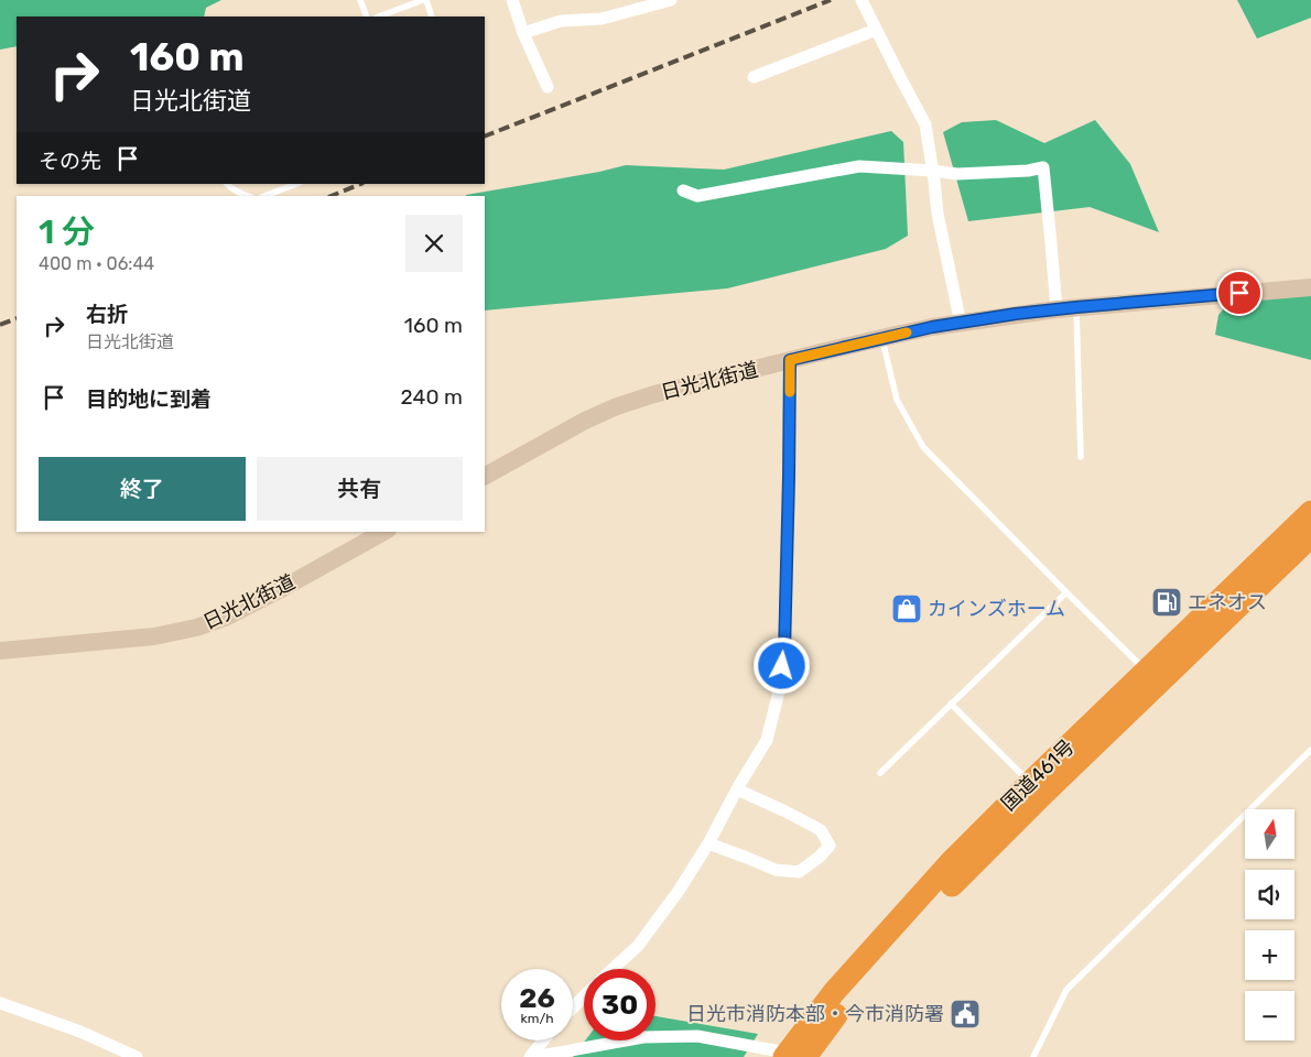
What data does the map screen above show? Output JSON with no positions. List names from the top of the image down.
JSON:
{
  "streets": {
    "highway": ["国道461号"],
    "street": ["日光北街道"]
  },
  "places": {
    "fuel station": ["エネオス"],
    "shop": ["カインズホーム"],
    "public building": ["日光市消防本部・今市消防署"]
  },
  "north": "top",
  "page": {
    "turn": ["160 m", "日光北街道"],
    "then": "その先",
    "heading": ["1 分", "400 m · 06:44"],
    "list": [
      {
        "name": "右折",
        "note": "日光北街道",
        "value": "160 m"
      },
      {
        "name": "目的地に到着",
        "value": "240 m"
      }
    ],
    "buttons": ["終了", "共有"],
    "map_buttons": ["+", "−"],
    "speed": "26 km/h",
    "limit": "30"
  }
}
